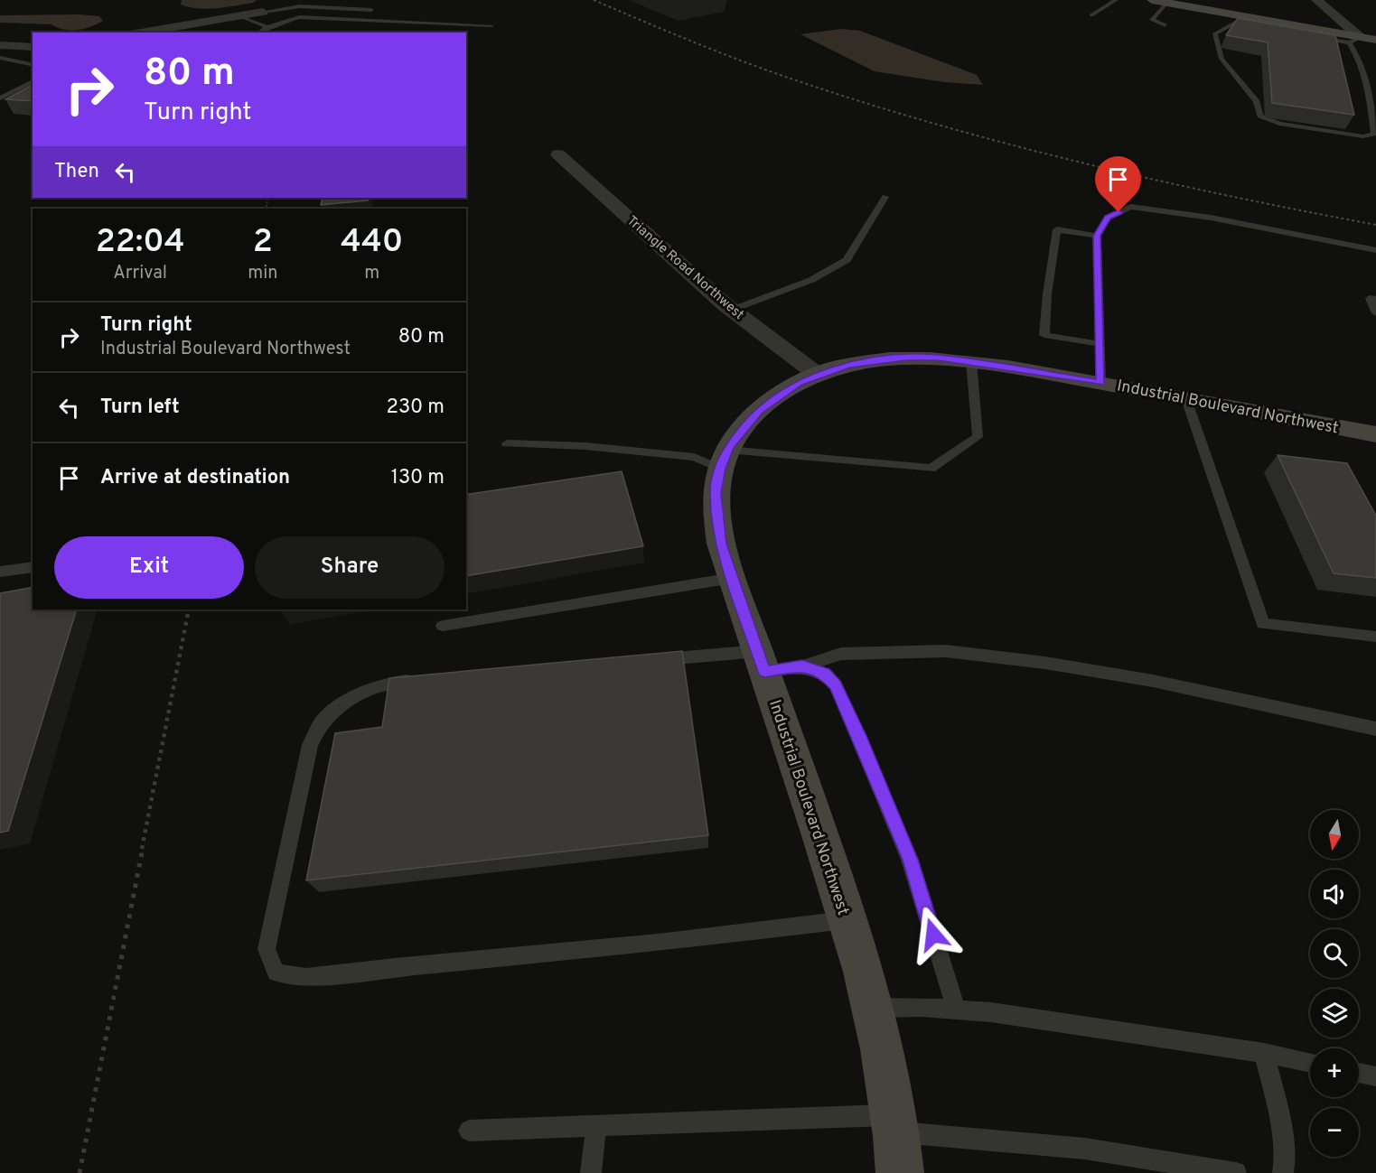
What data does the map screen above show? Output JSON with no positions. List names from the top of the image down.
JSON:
{
  "streets": {
    "street": ["Triangle Road Northwest", "Industrial Boulevard Northwest"]
  },
  "crossings": [
    ["Triangle Road Northwest", "Industrial Boulevard Northwest"]
  ],
  "north": "bottom",
  "page": {
    "turn": ["80 m", "Turn right"],
    "then": "Then",
    "eta": [
      "22:04",
      "Arrival",
      "2",
      "min",
      "440",
      "m"
    ],
    "list": [
      {
        "name": "Turn right",
        "note": "Industrial Boulevard Northwest",
        "value": "80 m"
      },
      {
        "name": "Turn left",
        "value": "230 m"
      },
      {
        "name": "Arrive at destination",
        "value": "130 m"
      }
    ],
    "buttons": ["Exit", "Share"],
    "map_buttons": ["+", "−"]
  }
}
